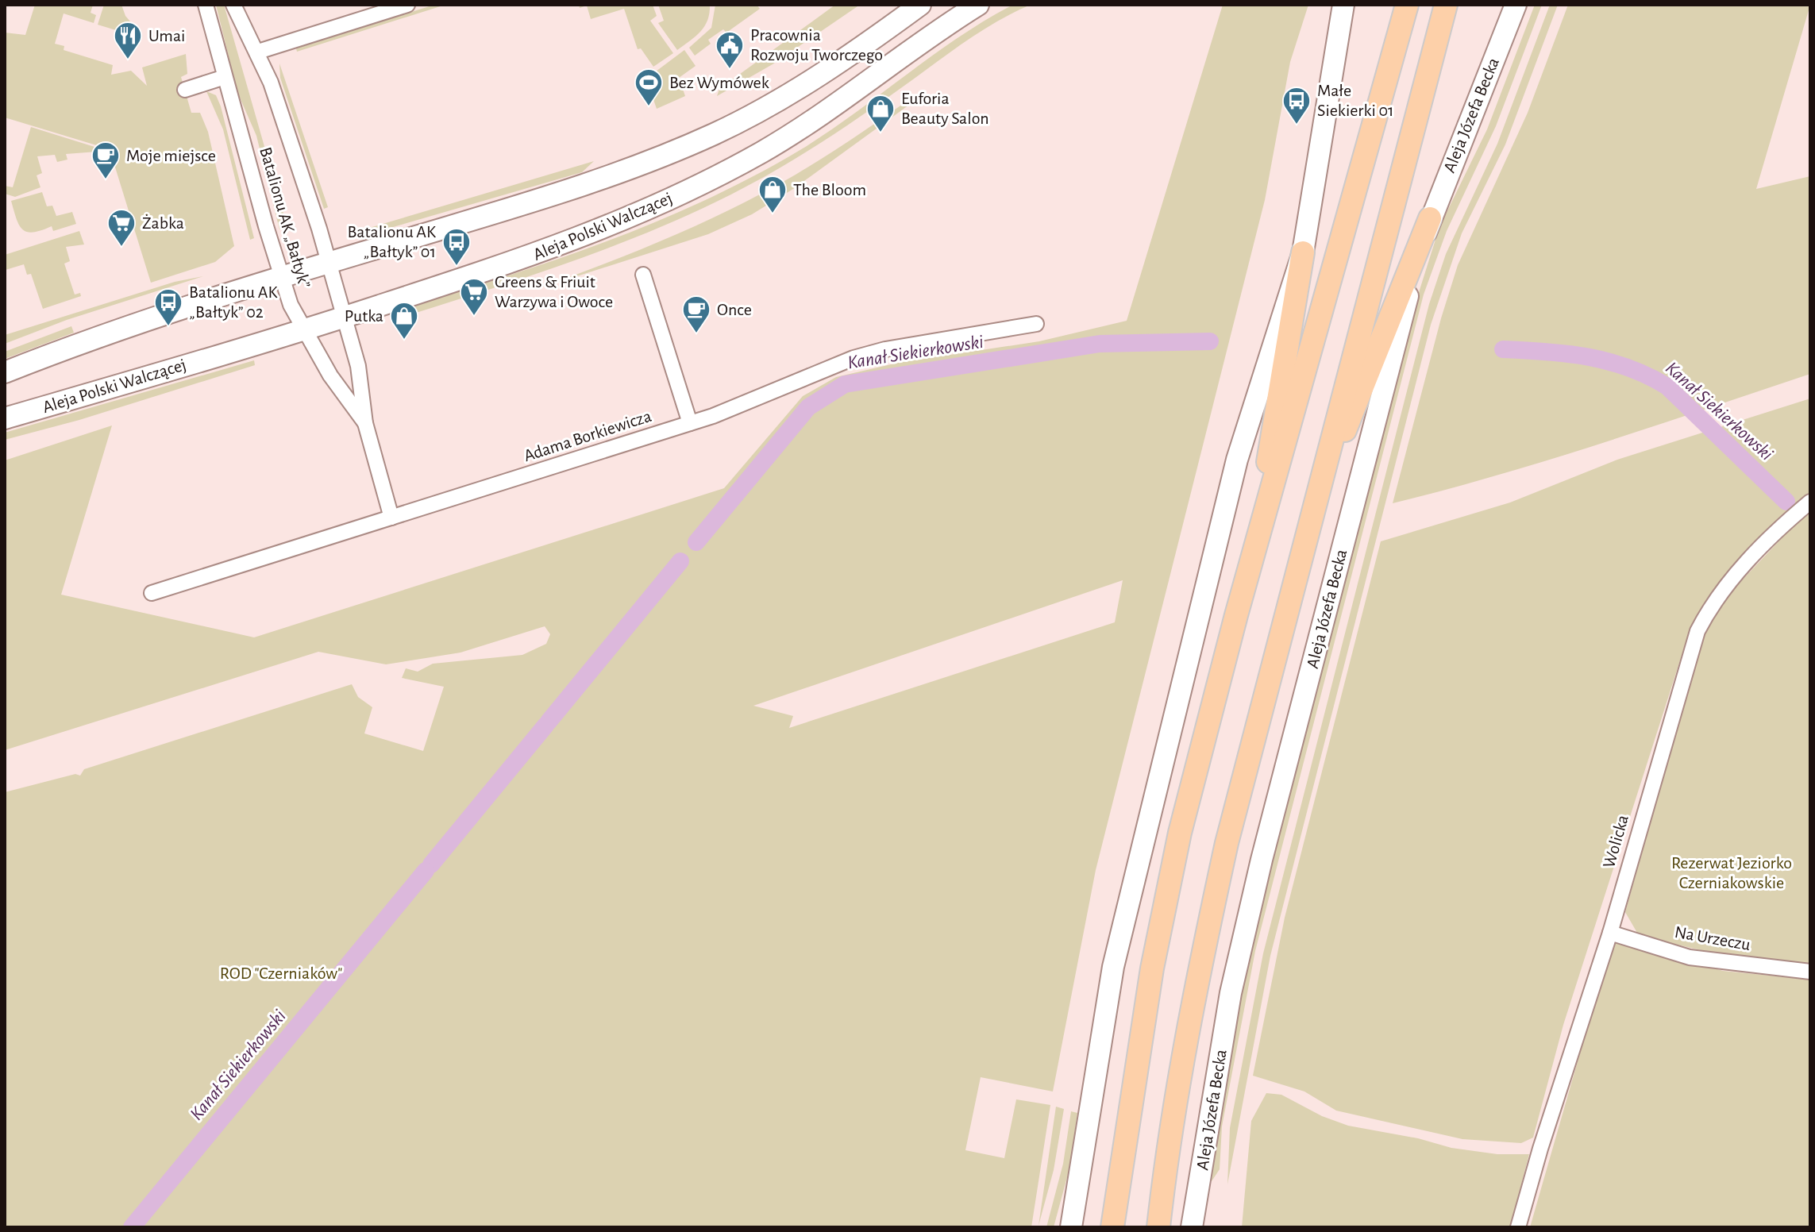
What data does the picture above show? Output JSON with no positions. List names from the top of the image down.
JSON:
{
  "streets": {
    "main road": ["Aleja Józefa Becka", "Aleja Polski Walczącej"],
    "street": [
      "Batalionu AK „Bałtyk”",
      "Adama Borkiewicza",
      "Wolicka",
      "Na Urzeczu"
    ]
  },
  "crossings": [
    ["Batalionu AK „Bałtyk”", "Aleja Polski Walczącej"],
    ["Batalionu AK „Bałtyk”", "Adama Borkiewicza"],
    ["Wolicka", "Na Urzeczu"]
  ],
  "water": ["Kanał Siekierkowski"],
  "parks": ["Rezerwat Jeziorko Czerniakowskie", "ROD \"Czerniaków\""],
  "places": {
    "restaurant": ["Umai"],
    "public building": ["Pracownia Rozwoju Tworczego"],
    "sports": ["Bez Wymówek"],
    "bus stop": ["Małe Siekierki 01", "Batalionu AK „Bałtyk” 01", "Batalionu AK „Bałtyk” 02"],
    "shop": ["Euforia Beauty Salon", "The Bloom", "Putka"],
    "cafe": ["Moje miejsce", "Once"],
    "supermarket": ["Żabka", "Greens & Friuit Warzywa i Owoce"]
  }
}
